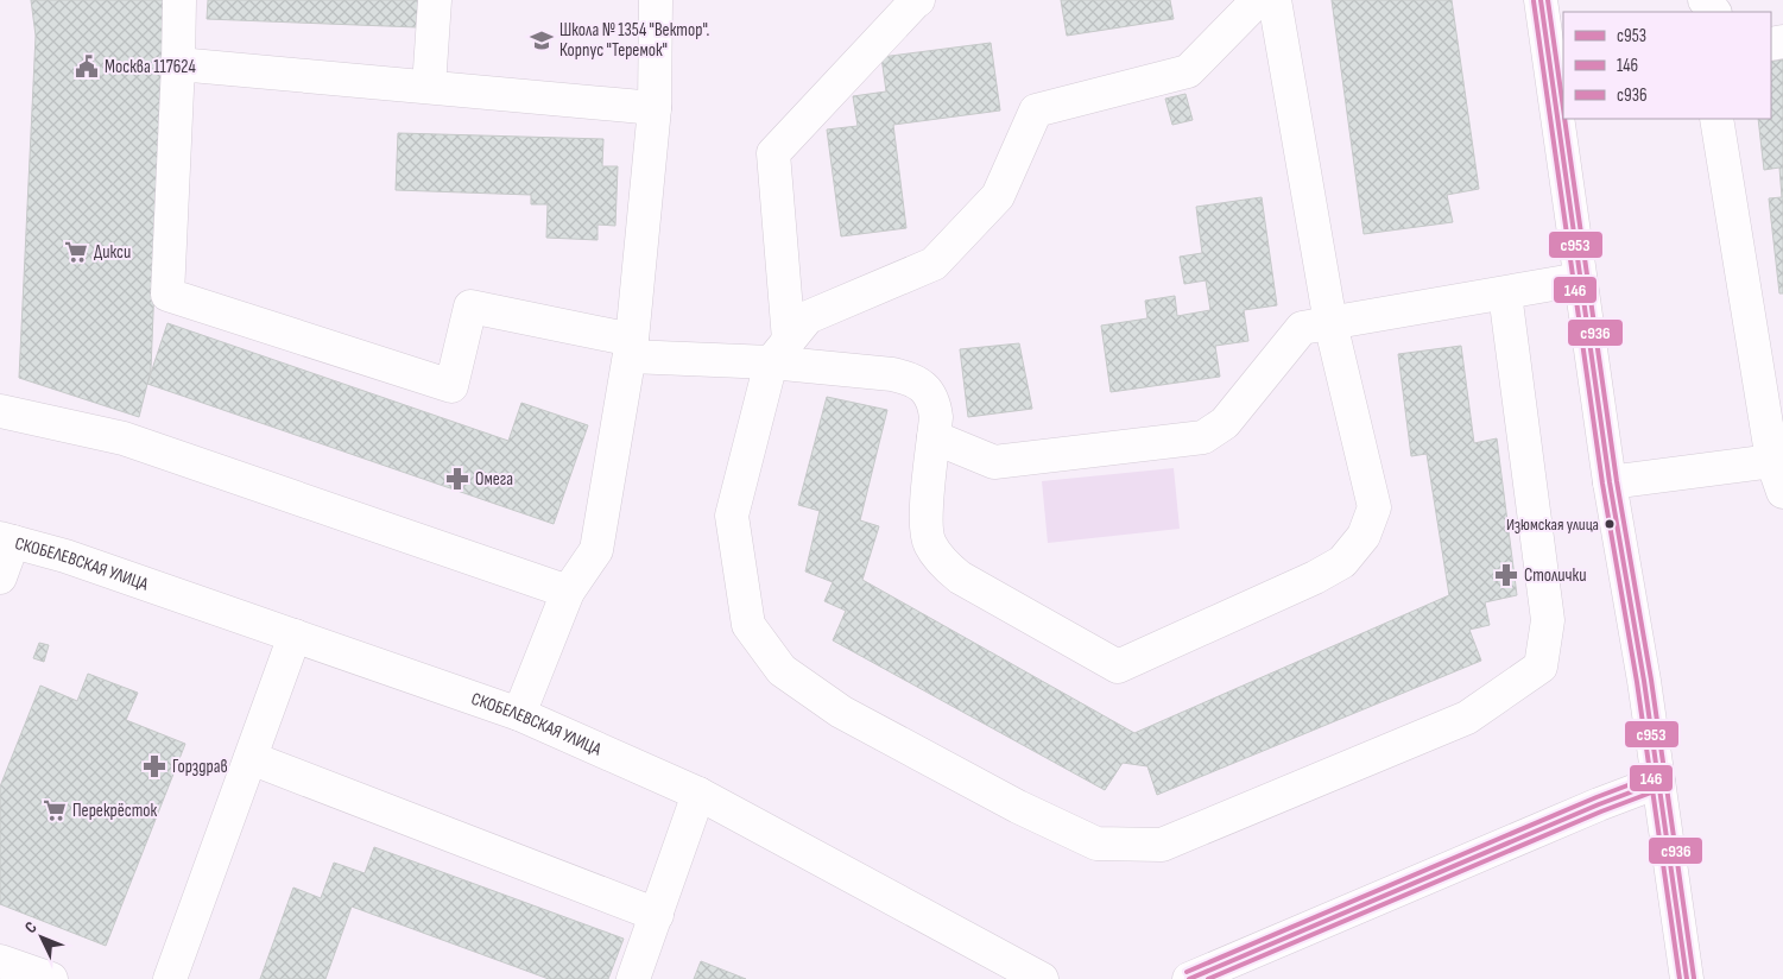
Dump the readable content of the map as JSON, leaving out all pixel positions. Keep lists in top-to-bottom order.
{
  "streets": {
    "street": ["СКОБЕЛЕВСКАЯ УЛИЦА"]
  },
  "places": {
    "school or university": ["Школа № 1354 \"Вектор\". Корпус \"Теремок\""],
    "public building": ["Москва 117624"],
    "supermarket": ["Дикси", "Перекрёсток"],
    "pharmacy": ["Омега", "Столички", "Горздрав"],
    "other": ["Изюмская улица"]
  },
  "lines": ["transit line с953", "transit line с936", "transit line 146"],
  "legend": ["с953", "146", "с936"],
  "north": "top left"
}
